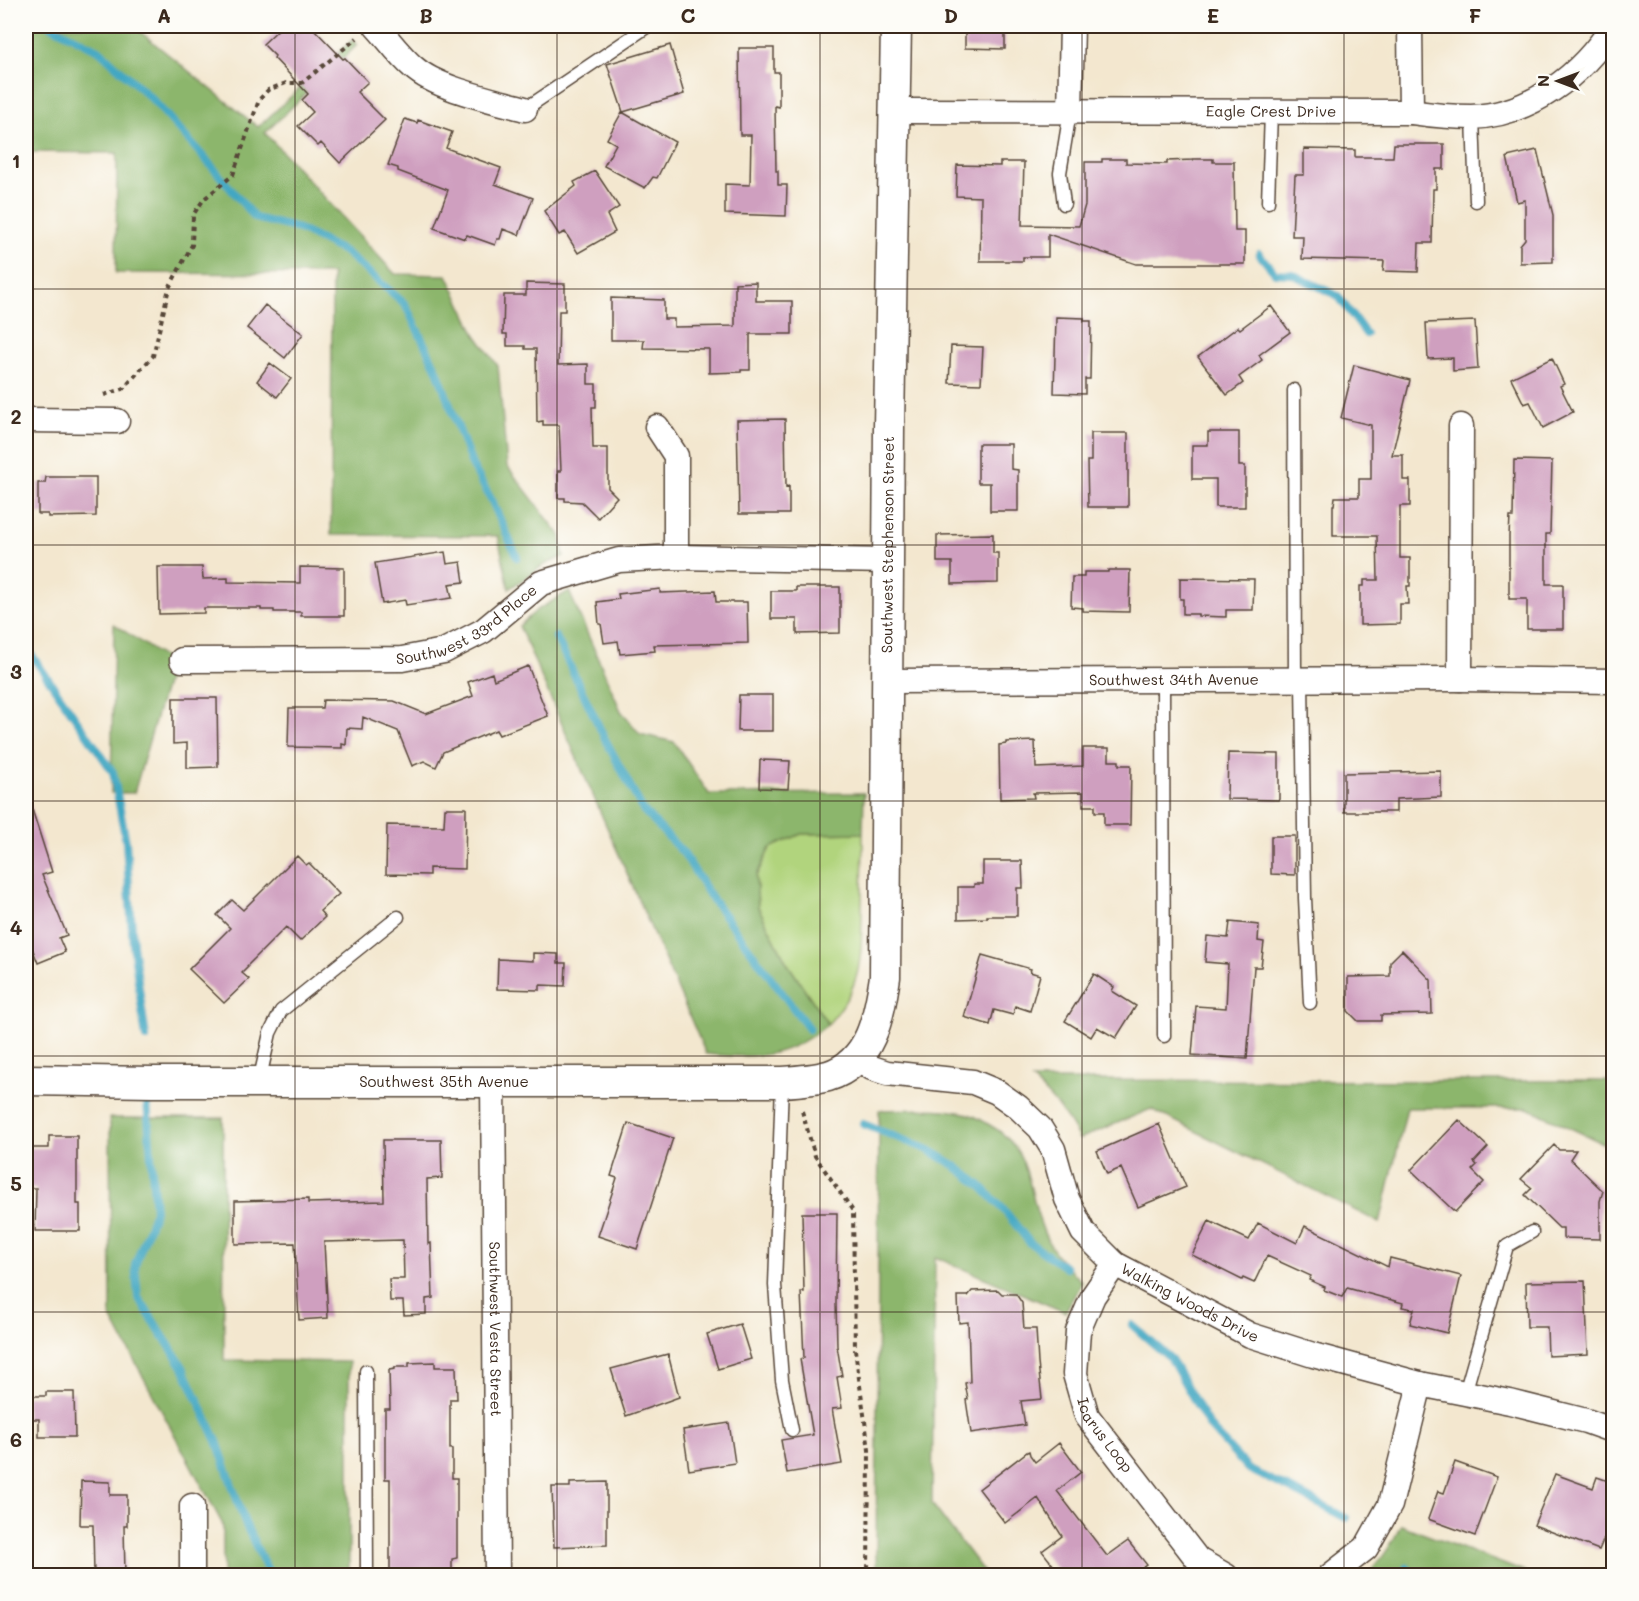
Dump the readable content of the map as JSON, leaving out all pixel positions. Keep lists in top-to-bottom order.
{
  "streets": {
    "street": [
      "Eagle Crest Drive",
      "Southwest Stephenson Street",
      "Southwest 33rd Place",
      "Southwest 34th Avenue",
      "Southwest 35th Avenue",
      "Walking Woods Drive",
      "Southwest Vesta Street",
      "Icarus Loop"
    ]
  },
  "crossings": [
    ["Eagle Crest Drive", "Southwest Stephenson Street"],
    ["Southwest Stephenson Street", "Southwest 33rd Place"],
    ["Southwest Stephenson Street", "Southwest 34th Avenue"],
    ["Southwest Stephenson Street", "Southwest 35th Avenue"],
    ["Southwest Stephenson Street", "Walking Woods Drive"],
    ["Southwest 35th Avenue", "Walking Woods Drive"],
    ["Southwest 35th Avenue", "Southwest Vesta Street"],
    ["Walking Woods Drive", "Icarus Loop"]
  ],
  "north": "left",
  "grid": {
    "columns": [
      "A",
      "B",
      "C",
      "D",
      "E",
      "F"
    ],
    "rows": [
      "1",
      "2",
      "3",
      "4",
      "5",
      "6"
    ]
  }
}
